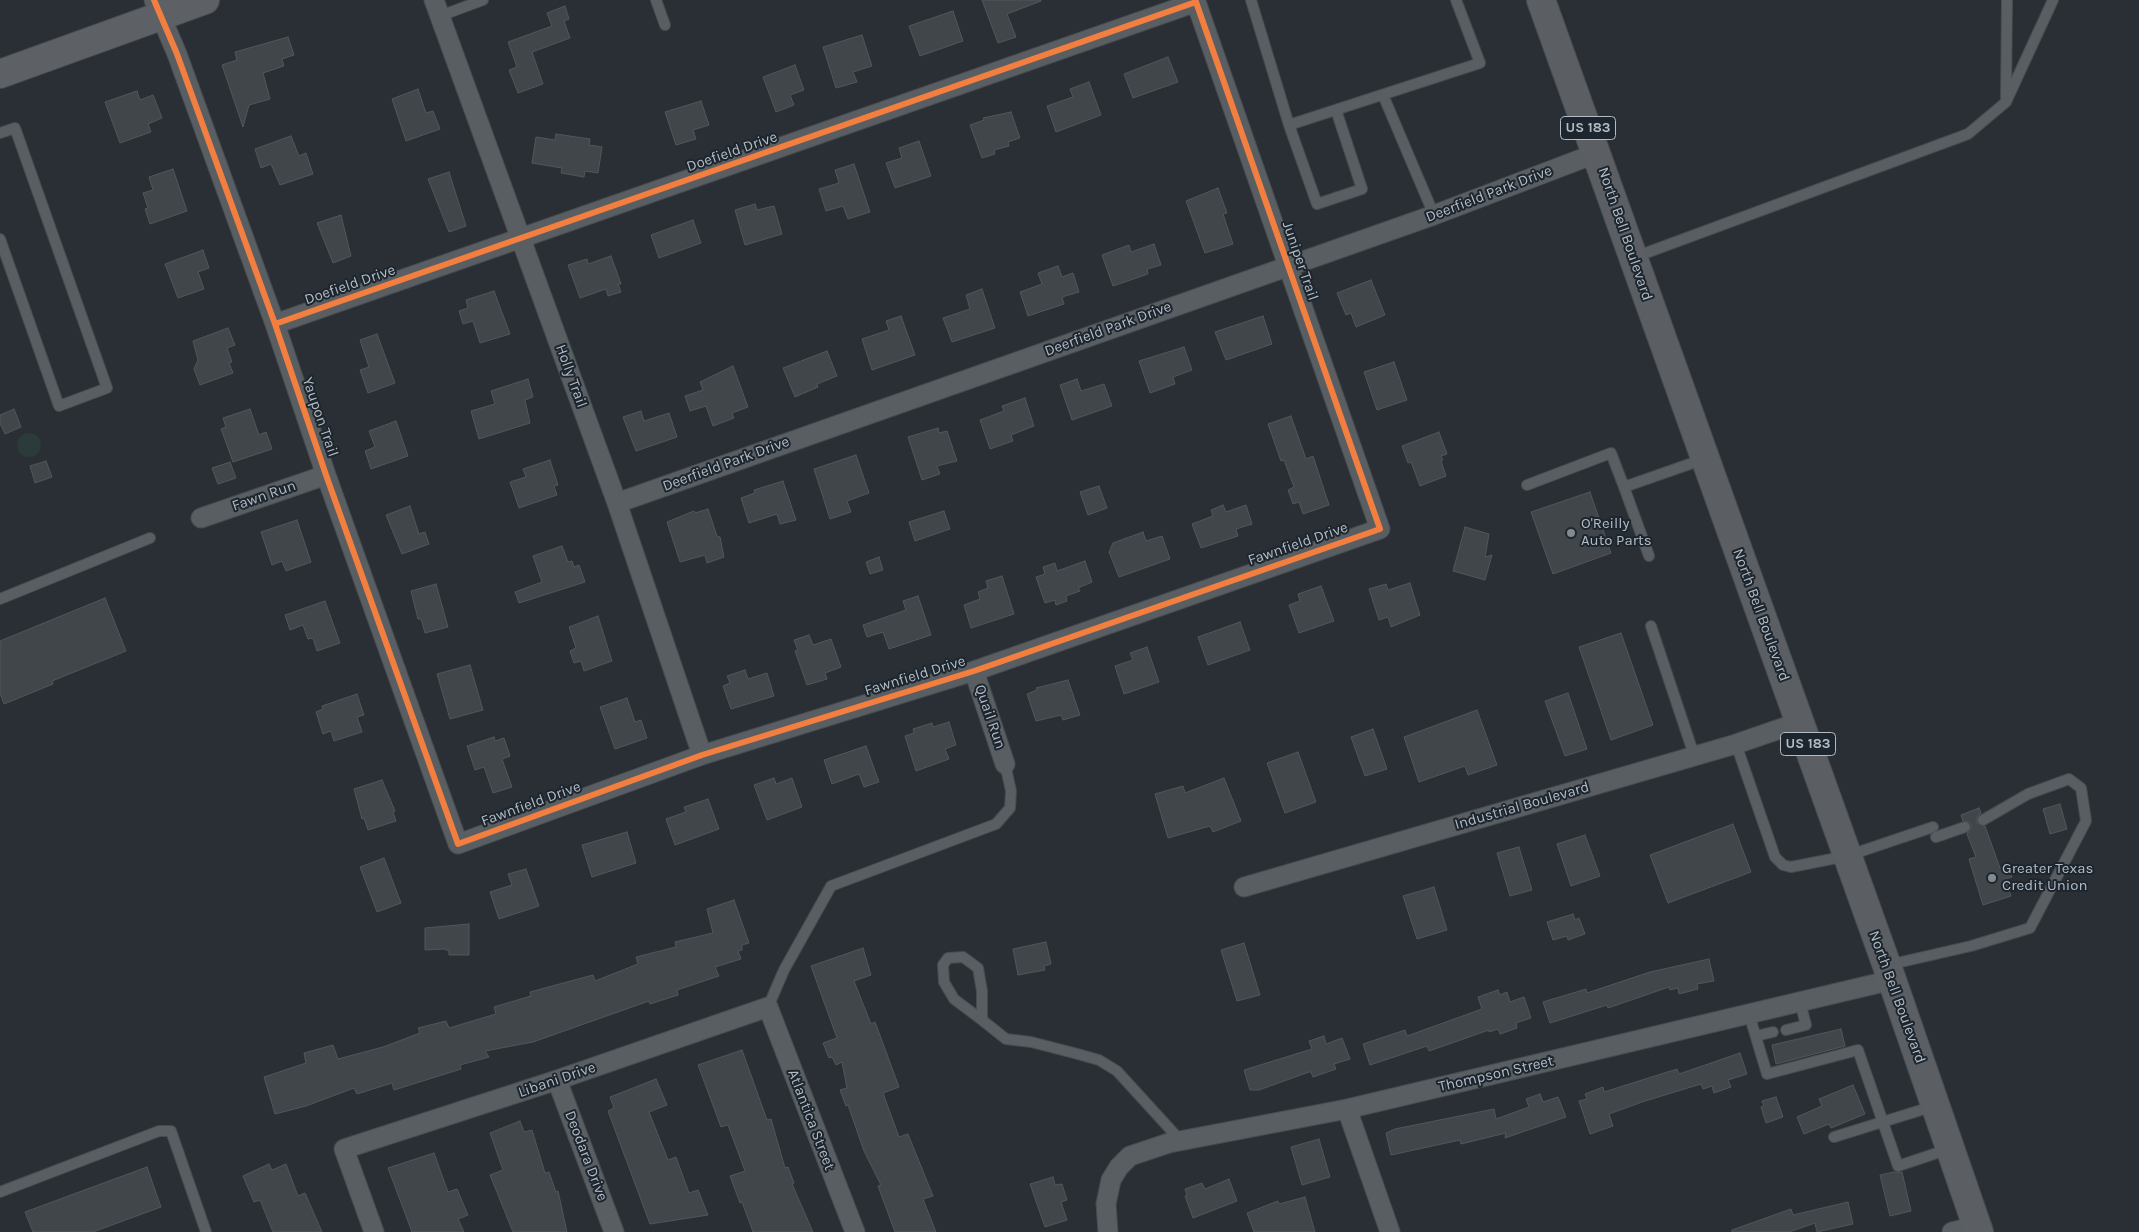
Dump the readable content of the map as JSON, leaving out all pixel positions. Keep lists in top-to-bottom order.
{
  "streets": {
    "main road": ["US 183", "North Bell Boulevard"],
    "street": [
      "Doefield Drive",
      "Deerfield Park Drive",
      "Juniper Trail",
      "Holly Trail",
      "Yaupon Trail",
      "Fawn Run",
      "Fawnfield Drive",
      "Quail Run",
      "Industrial Boulevard",
      "Thompson Street",
      "Libani Drive",
      "Atlantica Street",
      "Deodara Drive"
    ]
  },
  "crossings": [
    ["Doefield Drive", "Juniper Trail"],
    ["Doefield Drive", "Holly Trail"],
    ["Doefield Drive", "Yaupon Trail"],
    ["Deerfield Park Drive", "North Bell Boulevard"],
    ["Deerfield Park Drive", "Juniper Trail"],
    ["Deerfield Park Drive", "Holly Trail"],
    ["North Bell Boulevard", "Industrial Boulevard"],
    ["North Bell Boulevard", "Thompson Street"],
    ["Juniper Trail", "Fawnfield Drive"],
    ["Holly Trail", "Fawnfield Drive"],
    ["Yaupon Trail", "Fawn Run"],
    ["Yaupon Trail", "Fawnfield Drive"],
    ["Fawnfield Drive", "Quail Run"],
    ["Libani Drive", "Atlantica Street"],
    ["Libani Drive", "Deodara Drive"]
  ],
  "places": ["O'Reilly Auto Parts", "Greater Texas Credit Union"]
}
